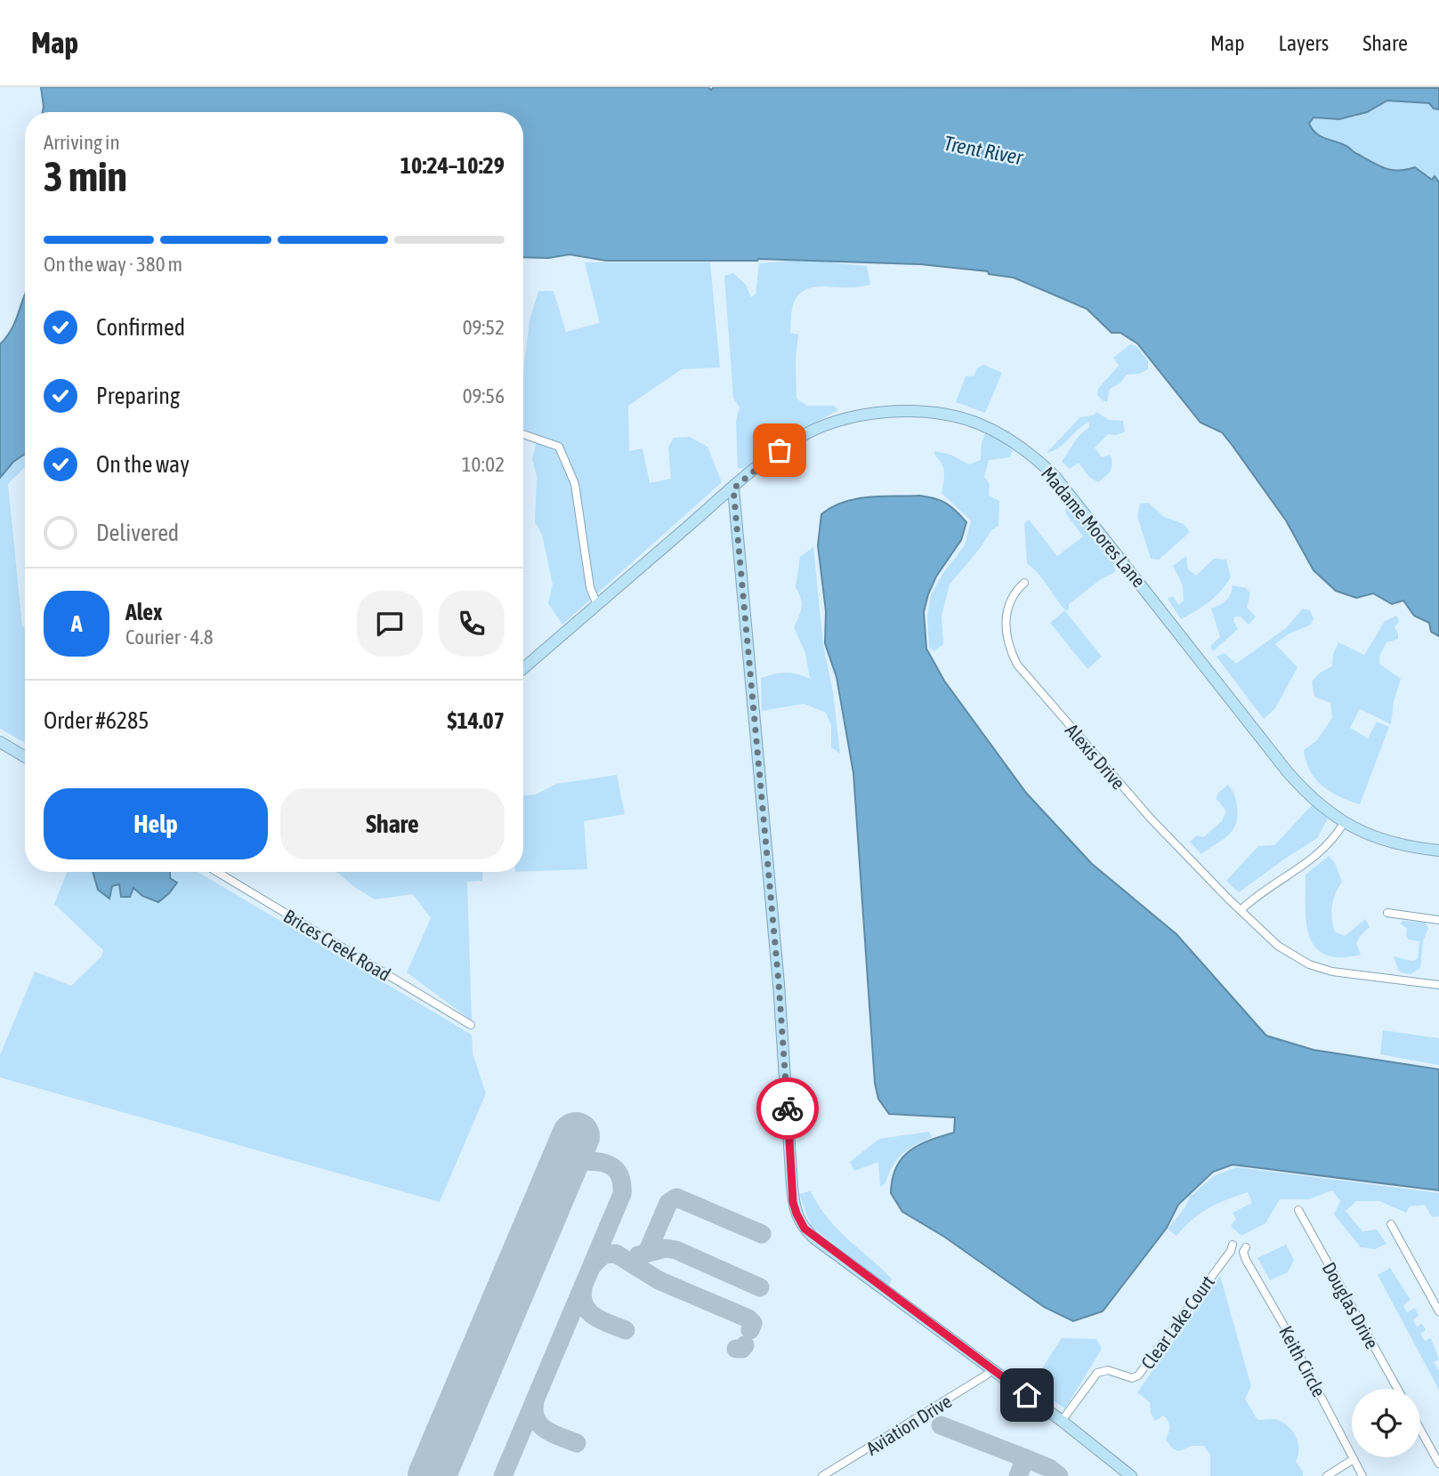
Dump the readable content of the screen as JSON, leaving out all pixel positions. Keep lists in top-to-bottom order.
{
  "streets": {
    "street": [
      "Madame Moores Lane",
      "Alexis Drive",
      "Brices Creek Road",
      "Douglas Drive",
      "Clear Lake Court",
      "Keith Circle",
      "Aviation Drive"
    ]
  },
  "water": ["Trent River"],
  "page": {
    "header": "Map",
    "nav": ["Map", "Layers", "Share"],
    "heading": ["3 min", "Arriving in", "10:24–10:29"],
    "panel": [
      "Alex",
      "Courier · 4.8",
      "Order #6285",
      "$14.07"
    ],
    "bar": "On the way · 380 m",
    "list": [
      ["Confirmed", "09:52"],
      ["Preparing", "09:56"],
      ["On the way", "10:02"],
      "Delivered"
    ],
    "round": "A",
    "buttons": ["Help", "Share"]
  }
}
